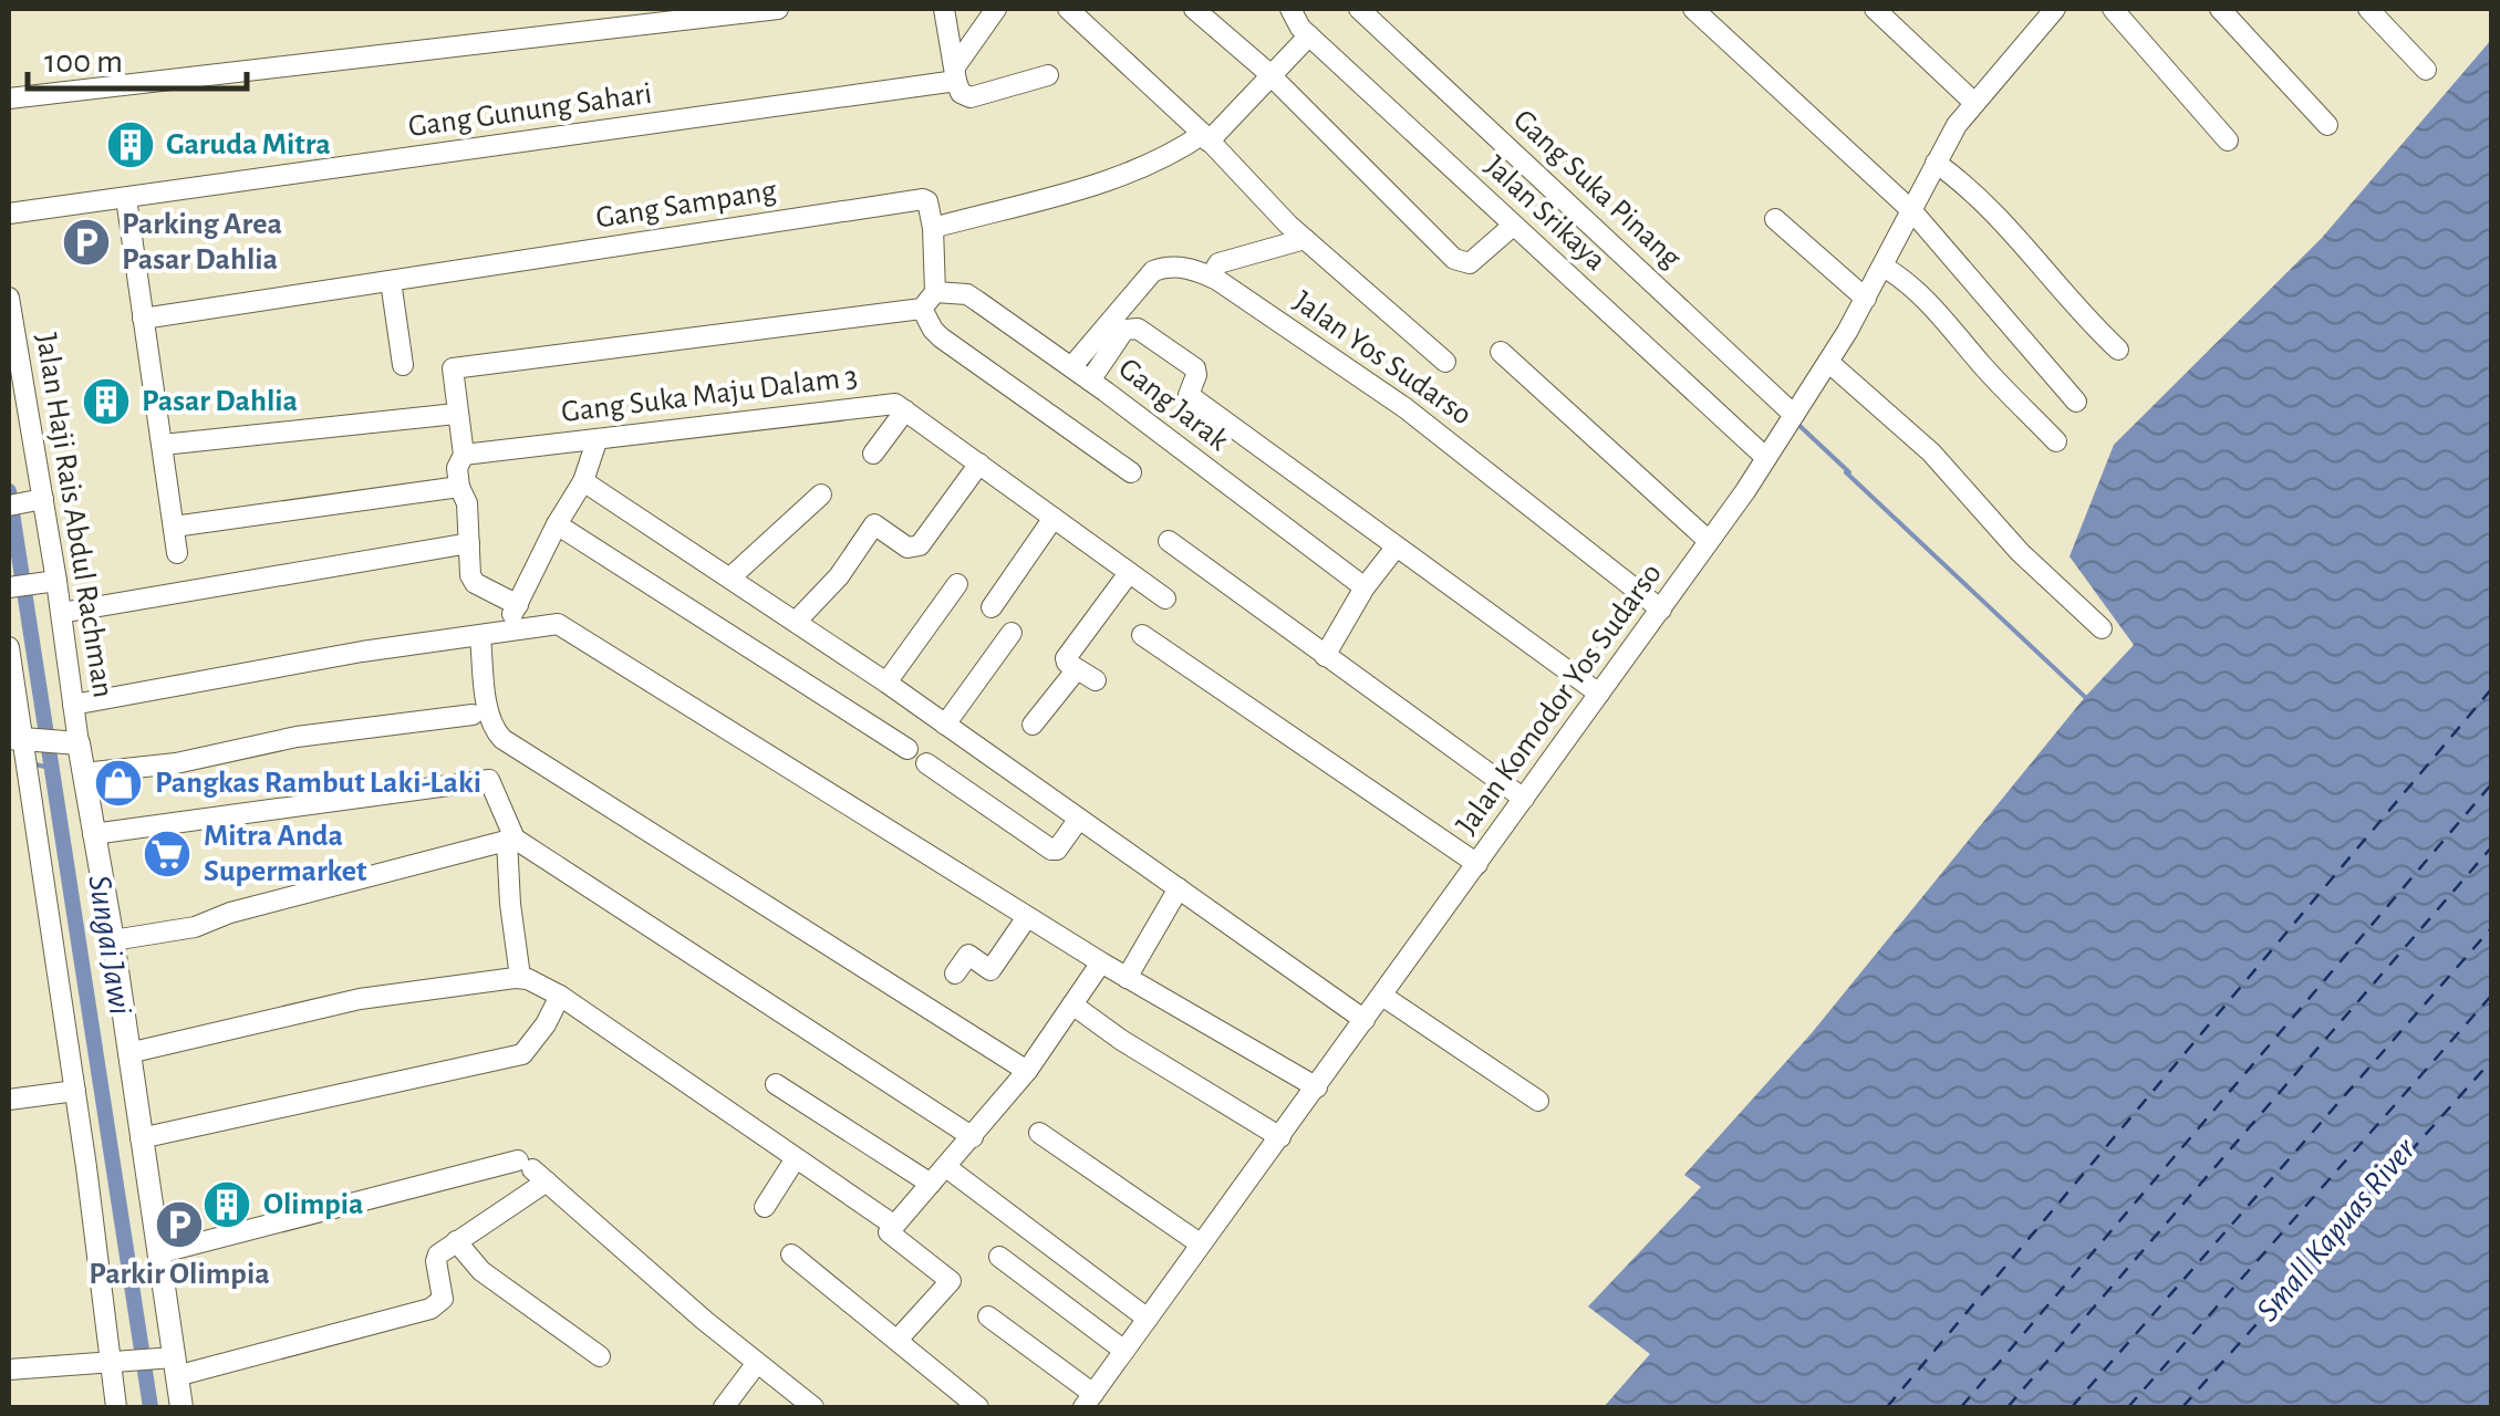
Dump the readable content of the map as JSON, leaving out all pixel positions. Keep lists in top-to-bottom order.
{
  "streets": {
    "street": [
      "Gang Gunung Sahari",
      "Gang Suka Pinang",
      "Gang Sampang",
      "Jalan Srikaya",
      "Jalan Yos Sudarso",
      "Gang Suka Maju Dalam 3",
      "Gang Jarak",
      "Jalan Haji Rais Abdul Rachman",
      "Jalan Komodor Yos Sudarso"
    ]
  },
  "crossings": [
    ["Gang Suka Pinang", "Jalan Komodor Yos Sudarso"],
    ["Jalan Srikaya", "Jalan Komodor Yos Sudarso"],
    ["Jalan Yos Sudarso", "Gang Jarak"],
    ["Jalan Yos Sudarso", "Jalan Komodor Yos Sudarso"]
  ],
  "water": ["Sungai Jawi", "Small Kapuas River"],
  "places": {
    "building": ["Garuda Mitra", "Pasar Dahlia", "Olimpia"],
    "parking": ["Parking Area Pasar Dahlia", "Parkir Olimpia"],
    "shop": ["Pangkas Rambut Laki-Laki"],
    "supermarket": ["Mitra Anda Supermarket"]
  },
  "scale_bar": "100 m"
}
